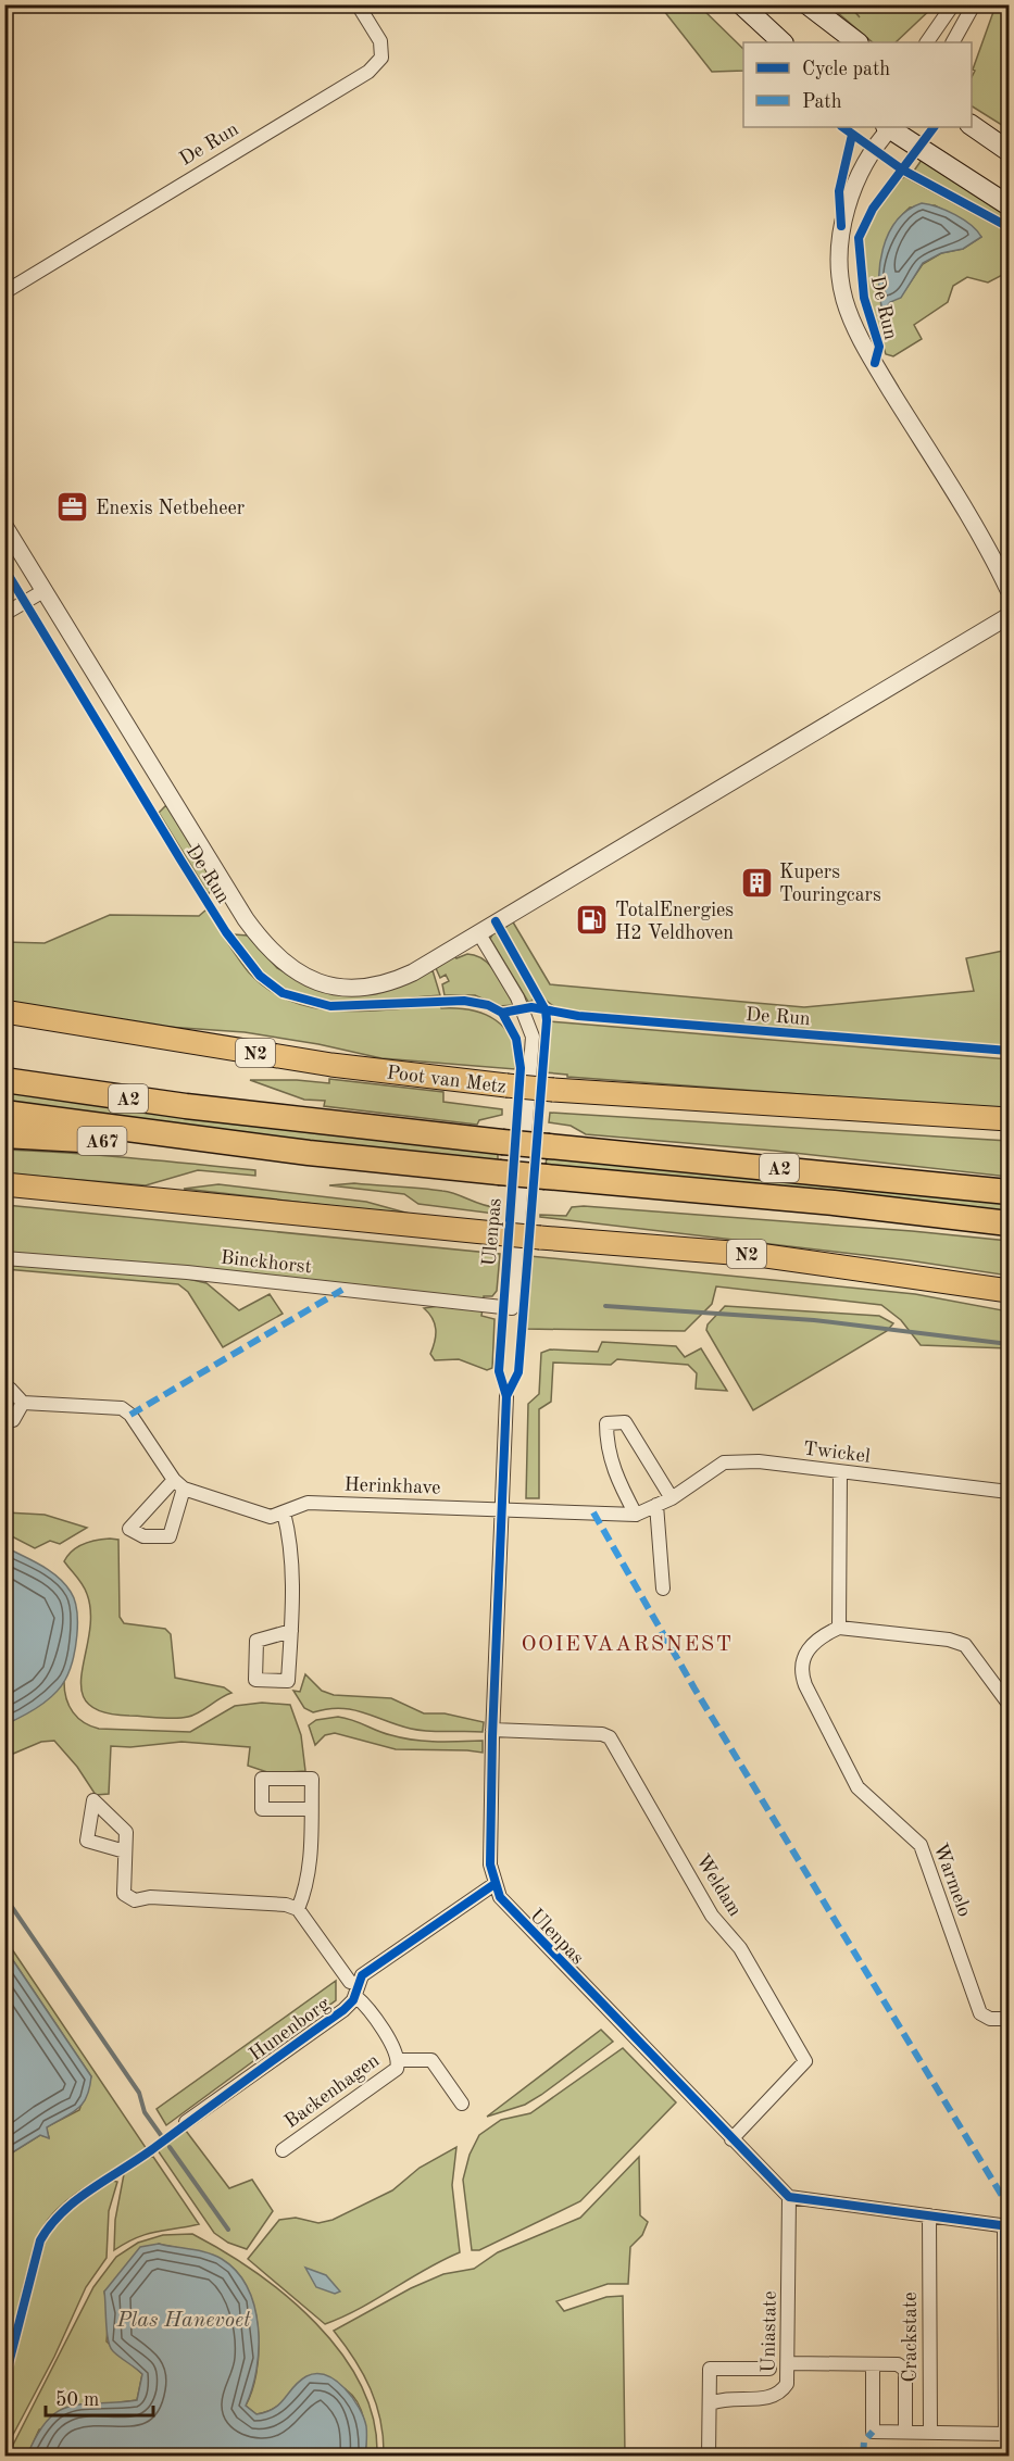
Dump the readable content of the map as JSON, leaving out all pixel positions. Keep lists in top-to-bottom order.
{
  "streets": {
    "highway": [
      "N2",
      "Poot van Metz",
      "A2",
      "A67"
    ],
    "street": [
      "De Run",
      "Ulenpas",
      "Binckhorst",
      "Twickel",
      "Herinkhave",
      "Warmelo",
      "Weldam",
      "Hunenborg",
      "Backenhagen",
      "Uniastate",
      "Crackstate"
    ]
  },
  "crossings": [
    ["De Run", "Ulenpas"],
    ["A2", "A67"],
    ["Ulenpas", "Binckhorst"],
    ["Ulenpas", "Twickel"],
    ["Ulenpas", "Herinkhave"],
    ["Ulenpas", "Weldam"],
    ["Ulenpas", "Hunenborg"],
    ["Ulenpas", "Uniastate"],
    ["Twickel", "Herinkhave"],
    ["Hunenborg", "Backenhagen"],
    ["Uniastate", "Crackstate"]
  ],
  "districts": ["OOIEVAARSNEST"],
  "water": ["Plas Hanevoet"],
  "places": {
    "office": ["Enexis Netbeheer"],
    "building": ["Kupers Touringcars"],
    "fuel station": ["TotalEnergies H2 Veldhoven"]
  },
  "legend": ["Cycle path", "Path"],
  "scale_bar": "50 m"
}
